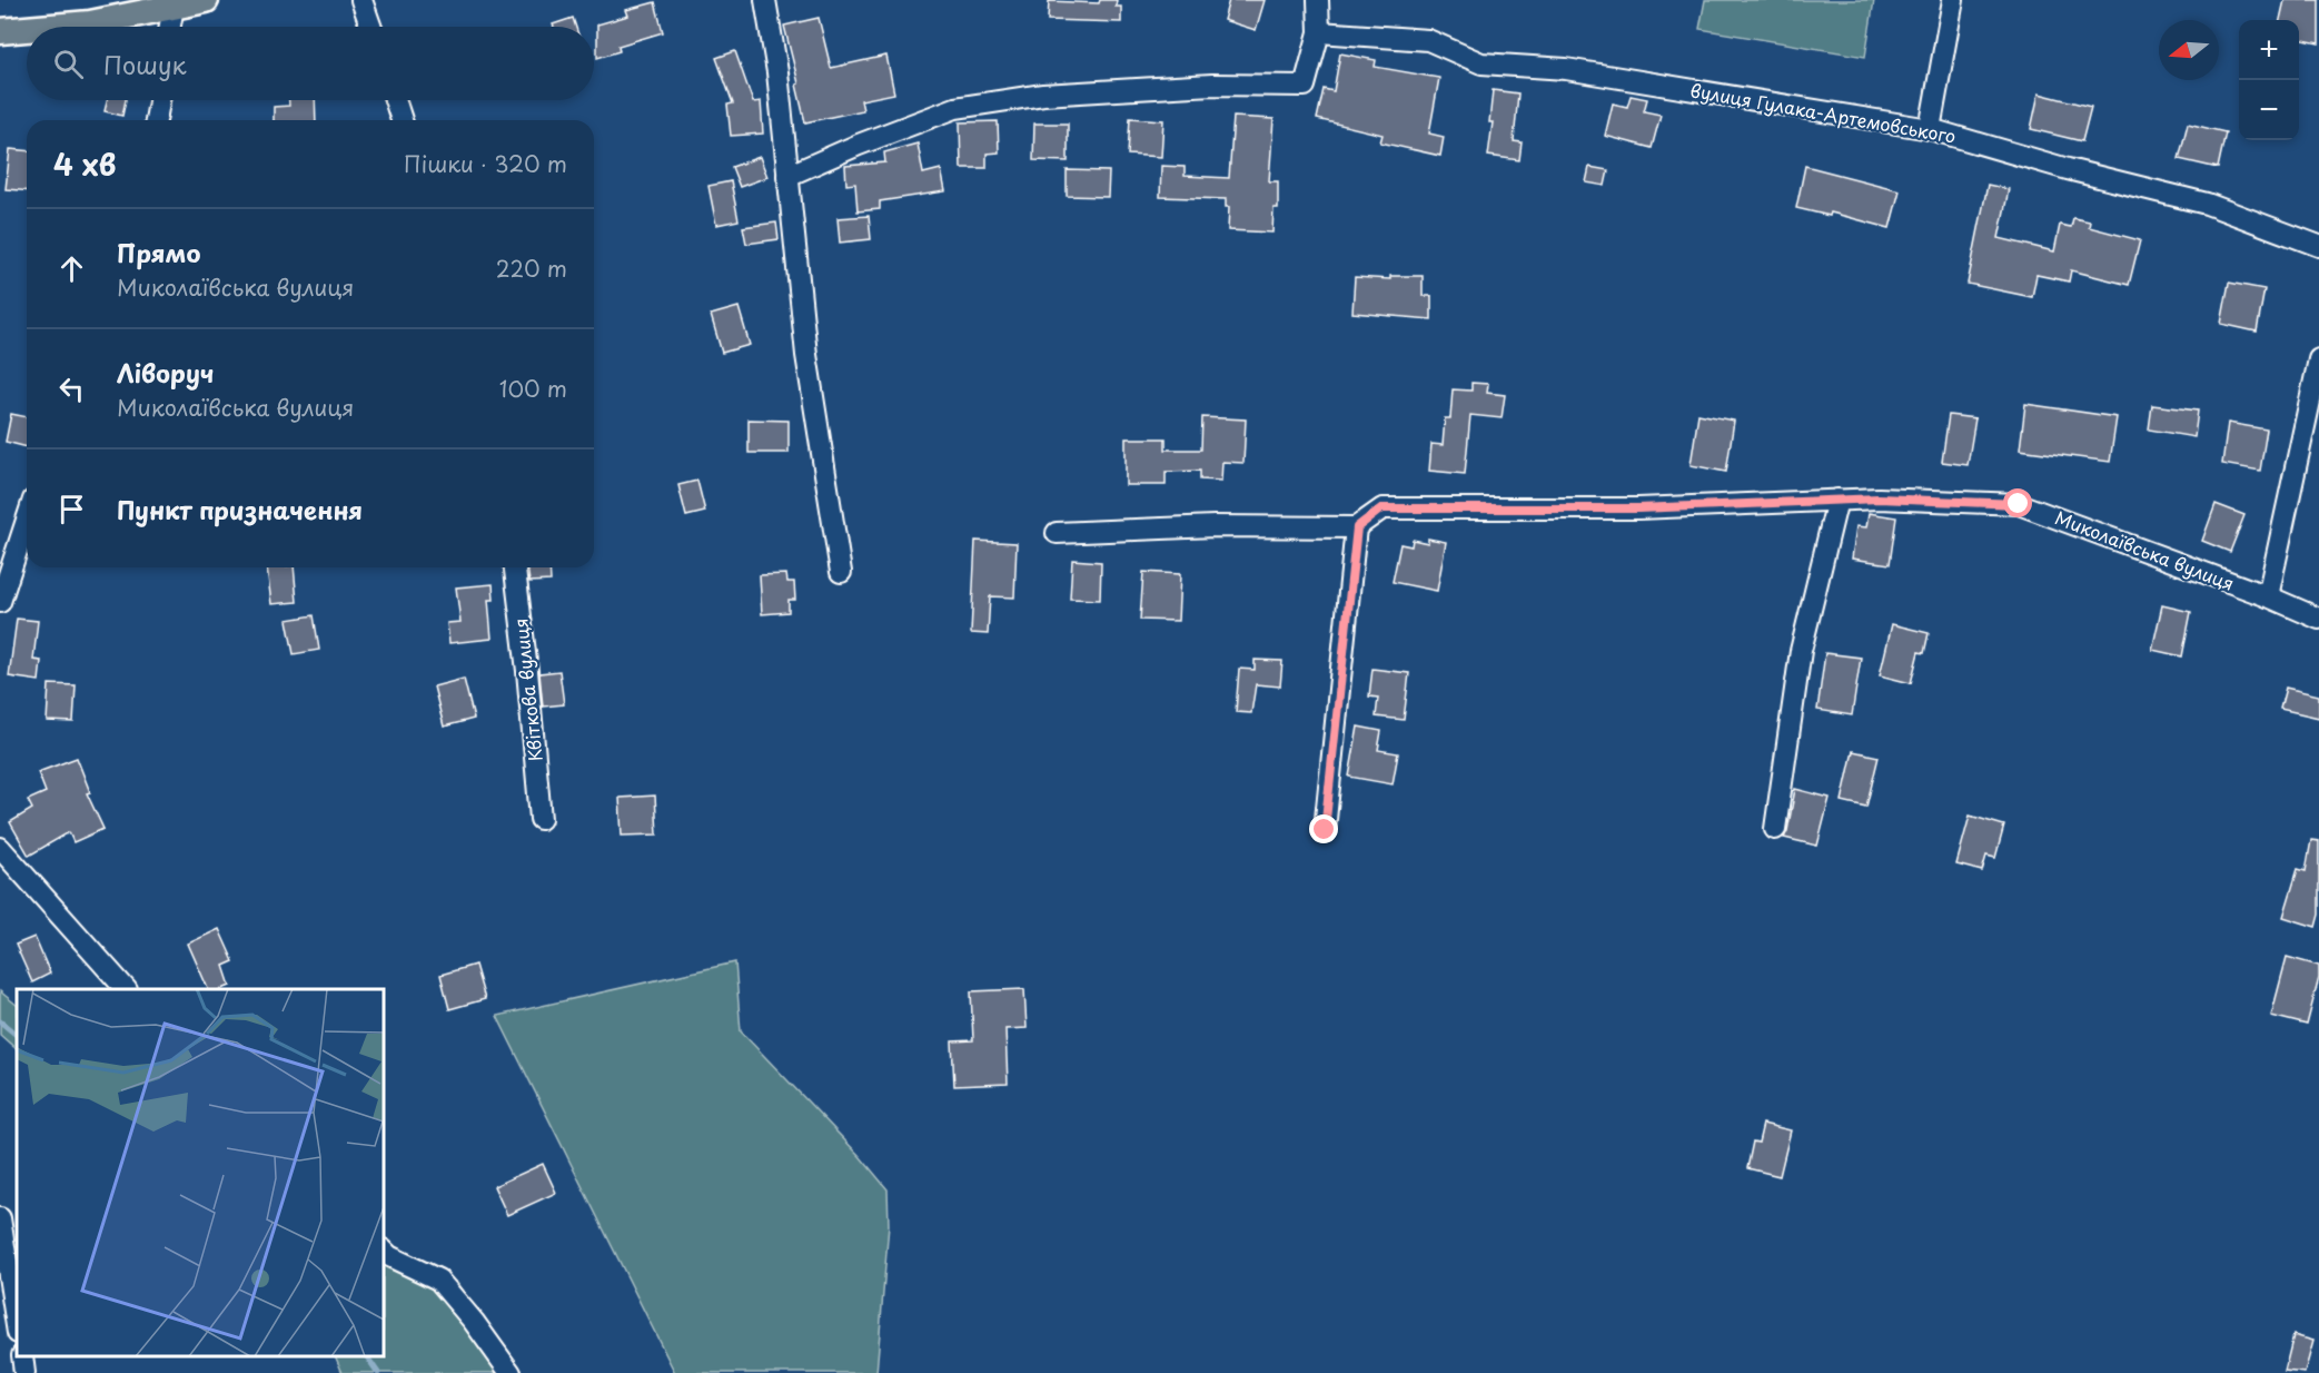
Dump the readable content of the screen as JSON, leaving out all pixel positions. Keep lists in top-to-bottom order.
{
  "streets": {
    "street": ["вулиця Гулака-Артемовського", "Миколаївська вулиця", "Квіткова вулиця"]
  },
  "north": "left",
  "page": {
    "map_buttons": ["+", "−"],
    "search": "Пошук",
    "heading": ["4 хв", "Пішки · 320 m"],
    "list": [
      ["Прямо", "Миколаївська вулиця", "220 m"],
      ["Ліворуч", "Миколаївська вулиця", "100 m"],
      "Пункт призначення"
    ]
  }
}
